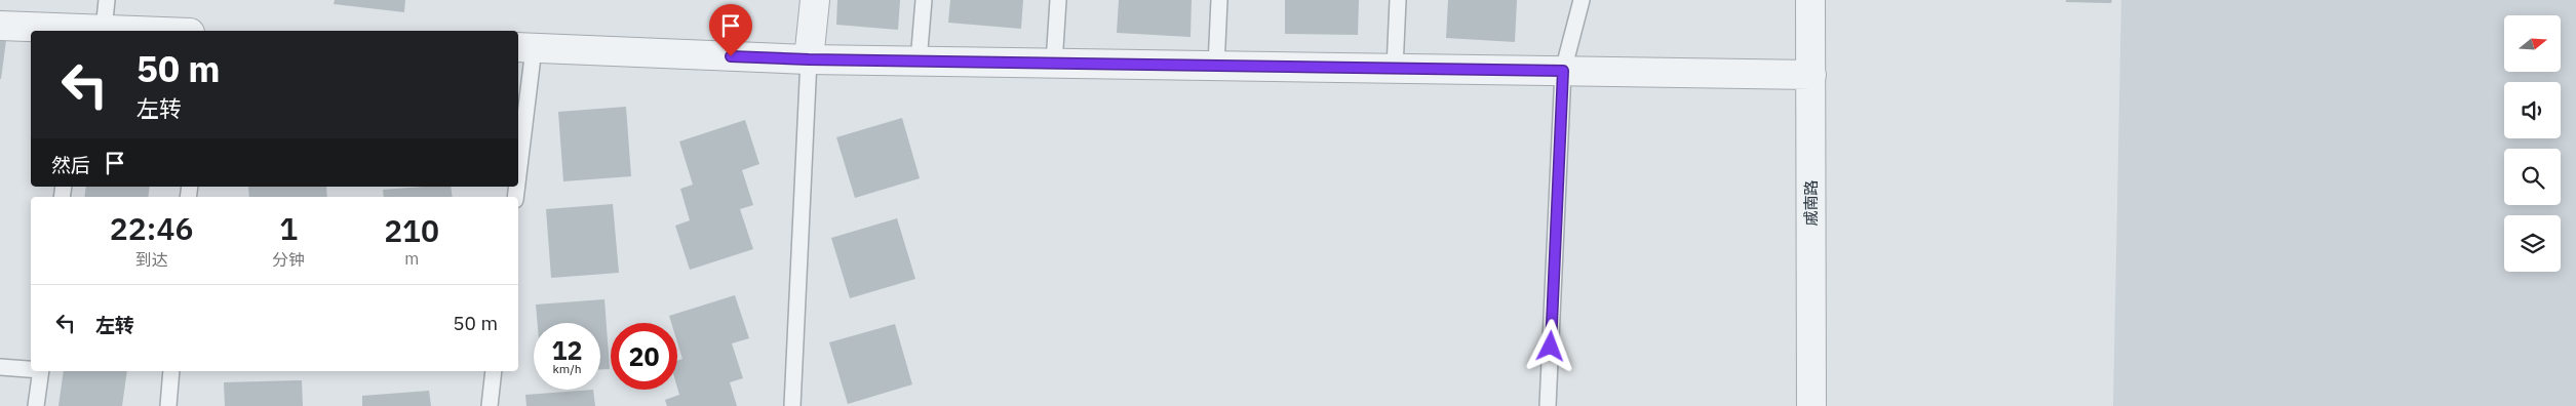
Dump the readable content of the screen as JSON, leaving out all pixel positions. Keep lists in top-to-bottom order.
{
  "streets": {
    "street": ["戚南路"]
  },
  "north": "right",
  "page": {
    "turn": ["50 m", "左转"],
    "then": "然后",
    "eta": [
      "22:46",
      "到达",
      "1",
      "分钟",
      "210",
      "m"
    ],
    "list": [
      {
        "name": "左转",
        "value": "50 m"
      }
    ],
    "speed": "12 km/h",
    "limit": "20"
  }
}
